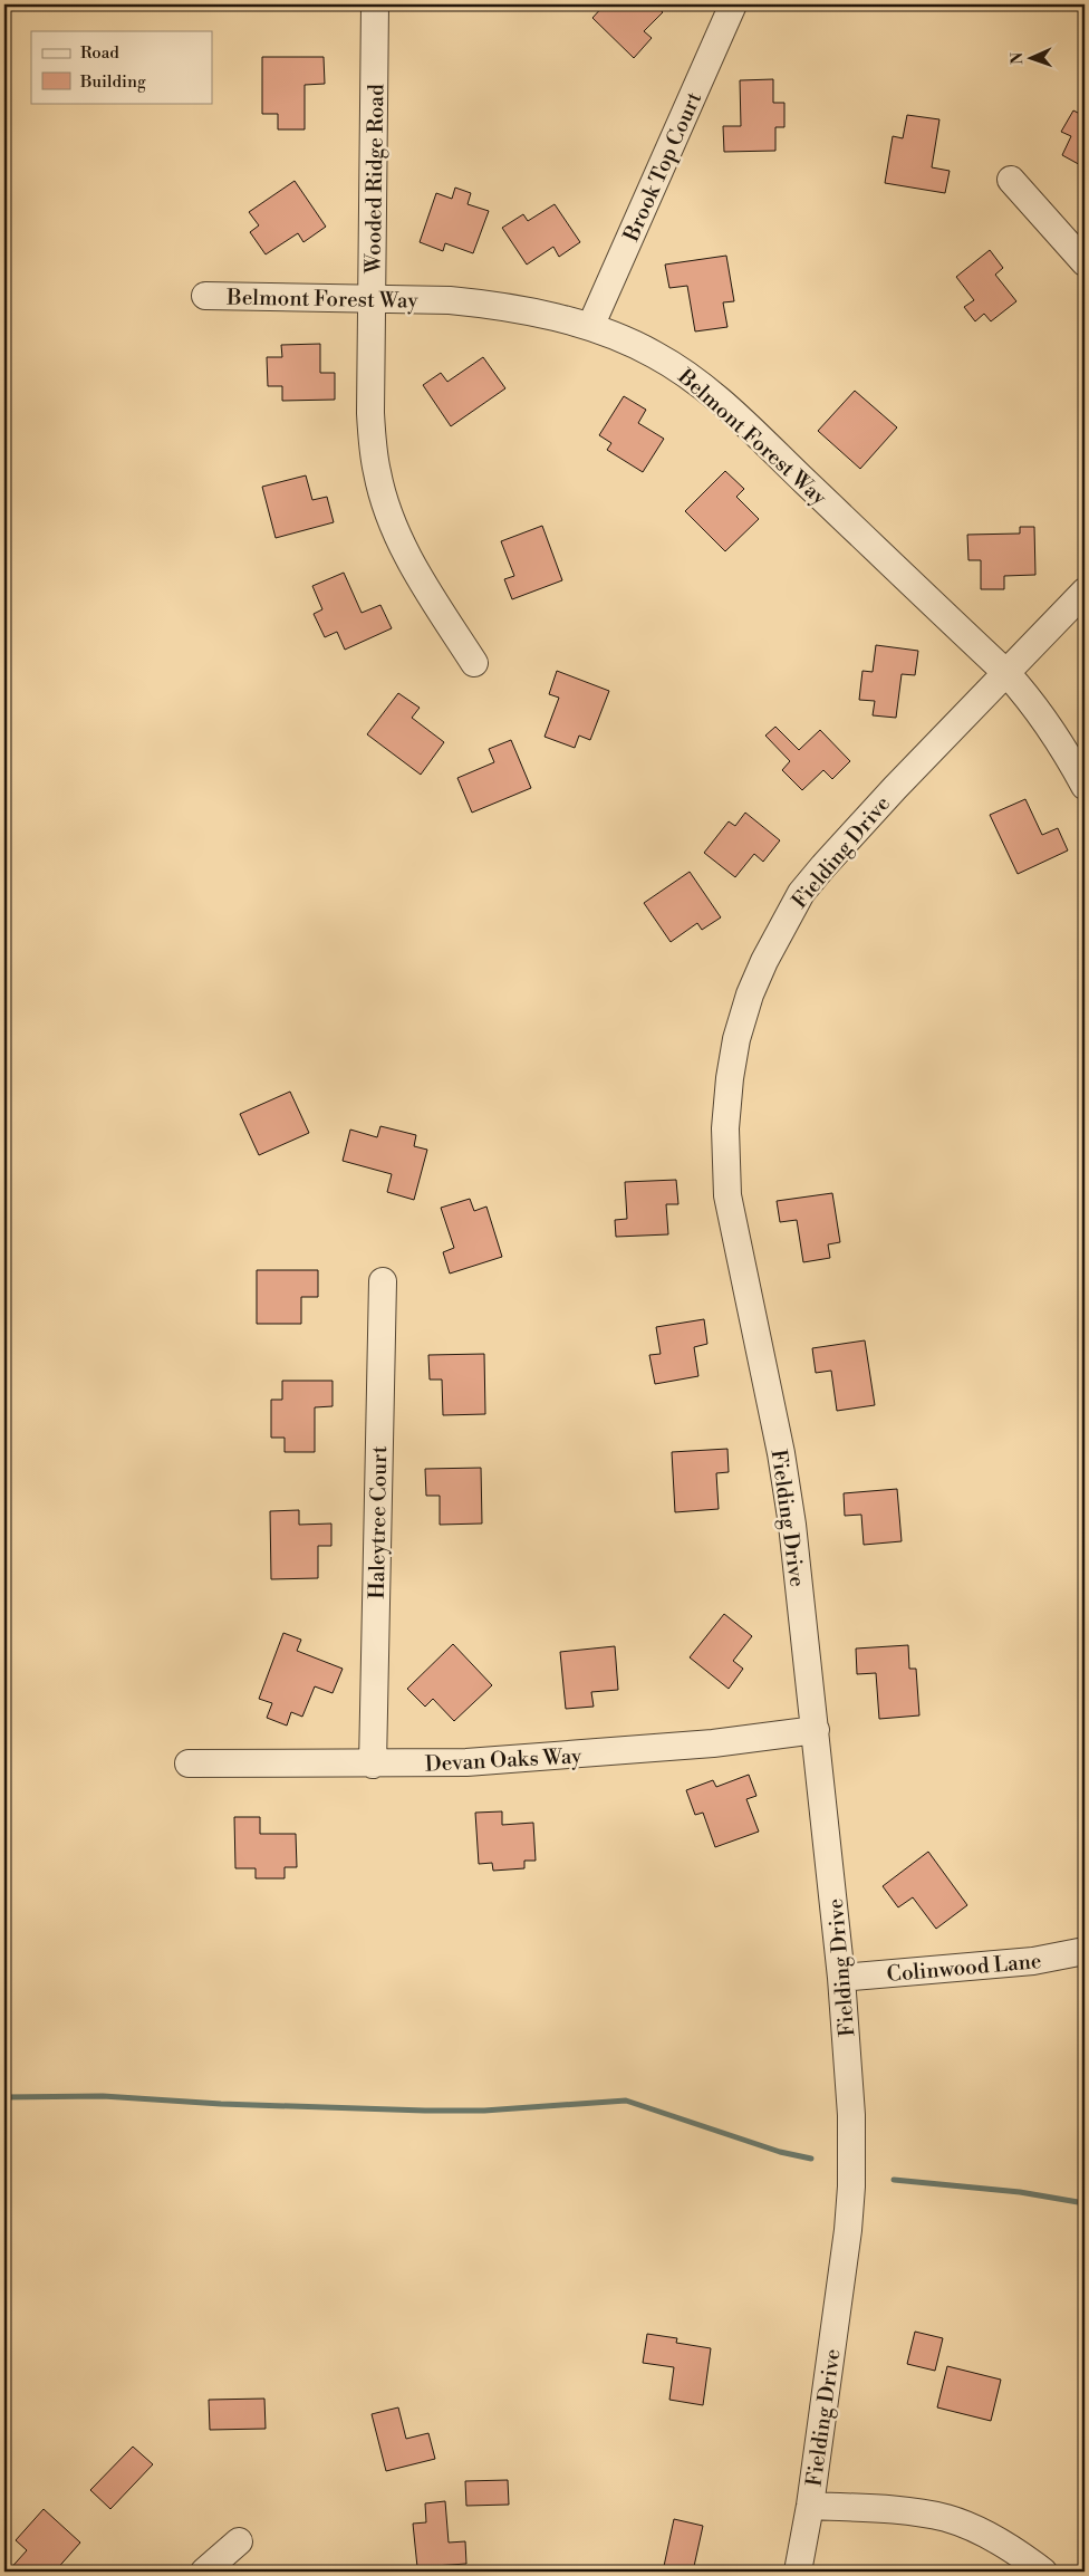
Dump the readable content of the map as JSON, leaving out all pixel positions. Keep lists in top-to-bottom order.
{
  "streets": {
    "street": [
      "Brook Top Court",
      "Wooded Ridge Road",
      "Belmont Forest Way",
      "Fielding Drive",
      "Haleytree Court",
      "Devan Oaks Way",
      "Colinwood Lane"
    ]
  },
  "crossings": [
    ["Brook Top Court", "Belmont Forest Way"],
    ["Wooded Ridge Road", "Belmont Forest Way"],
    ["Belmont Forest Way", "Fielding Drive"],
    ["Fielding Drive", "Devan Oaks Way"],
    ["Fielding Drive", "Colinwood Lane"],
    ["Haleytree Court", "Devan Oaks Way"]
  ],
  "legend": ["Road", "Building"],
  "north": "left"
}
